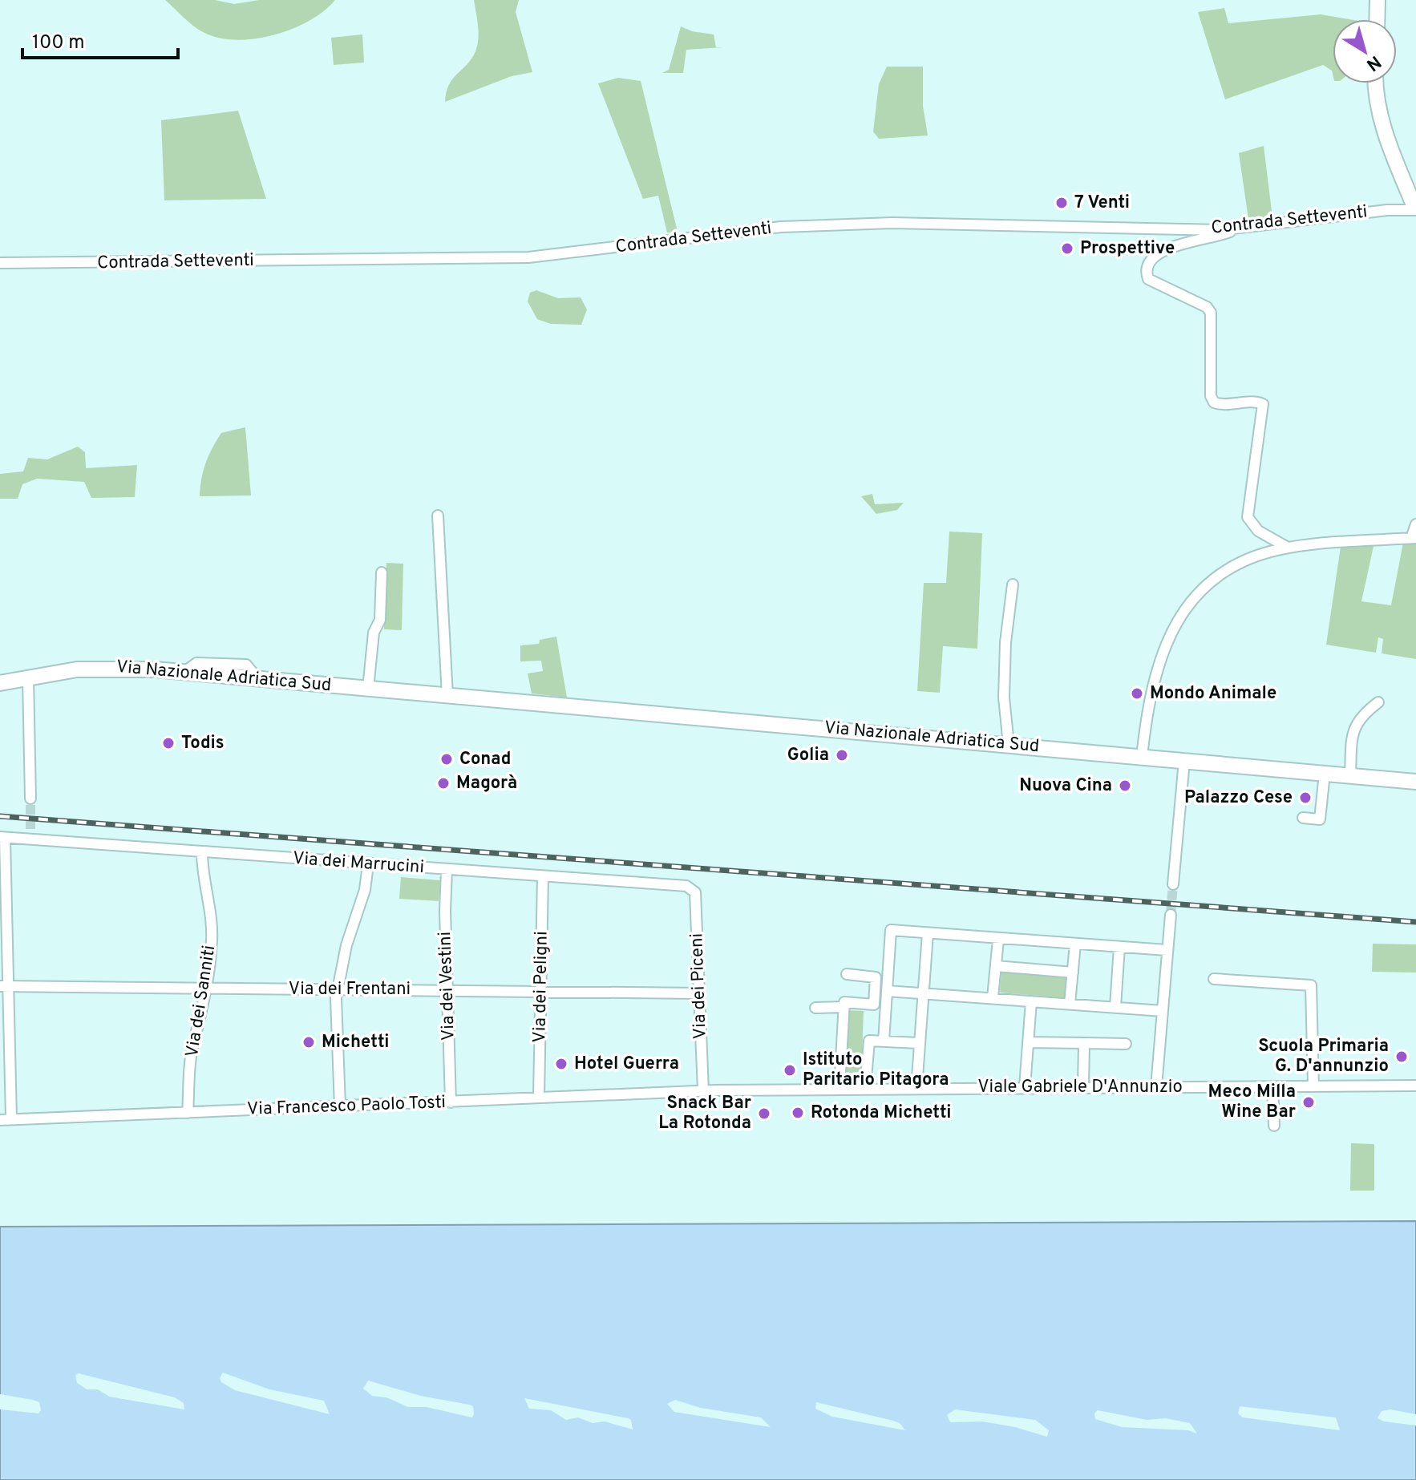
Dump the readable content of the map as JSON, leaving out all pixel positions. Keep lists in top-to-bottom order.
{
  "streets": {
    "main road": ["Via Nazionale Adriatica Sud"],
    "street": [
      "Contrada Setteventi",
      "Via dei Marrucini",
      "Via dei Vestini",
      "Via dei Piceni",
      "Via dei Peligni",
      "Via dei Frentani",
      "Via dei Sanniti",
      "Viale Gabriele D'Annunzio",
      "Via Francesco Paolo Tosti"
    ]
  },
  "crossings": [
    ["Via dei Marrucini", "Via dei Vestini"],
    ["Via dei Marrucini", "Via dei Piceni"],
    ["Via dei Marrucini", "Via dei Peligni"],
    ["Via dei Marrucini", "Via dei Sanniti"],
    ["Via dei Vestini", "Via dei Frentani"],
    ["Via dei Vestini", "Via Francesco Paolo Tosti"],
    ["Via dei Piceni", "Via dei Frentani"],
    ["Via dei Piceni", "Viale Gabriele D'Annunzio"],
    ["Via dei Piceni", "Via Francesco Paolo Tosti"],
    ["Via dei Peligni", "Via dei Frentani"],
    ["Via dei Peligni", "Via Francesco Paolo Tosti"],
    ["Via dei Frentani", "Via dei Sanniti"],
    ["Via dei Sanniti", "Via Francesco Paolo Tosti"],
    ["Viale Gabriele D'Annunzio", "Via Francesco Paolo Tosti"]
  ],
  "places": [
    "7 Venti",
    "Prospettive",
    "Mondo Animale",
    "Todis",
    "Golia",
    "Conad",
    "Magorà",
    "Nuova Cina",
    "Palazzo Cese",
    "Michetti",
    "Scuola Primaria G. D'annunzio",
    "Hotel Guerra",
    "Istituto Paritario Pitagora",
    "Meco Milla Wine Bar",
    "Rotonda Michetti",
    "Snack Bar La Rotonda"
  ],
  "scale_bar": "100 m",
  "north": "bottom right"
}
